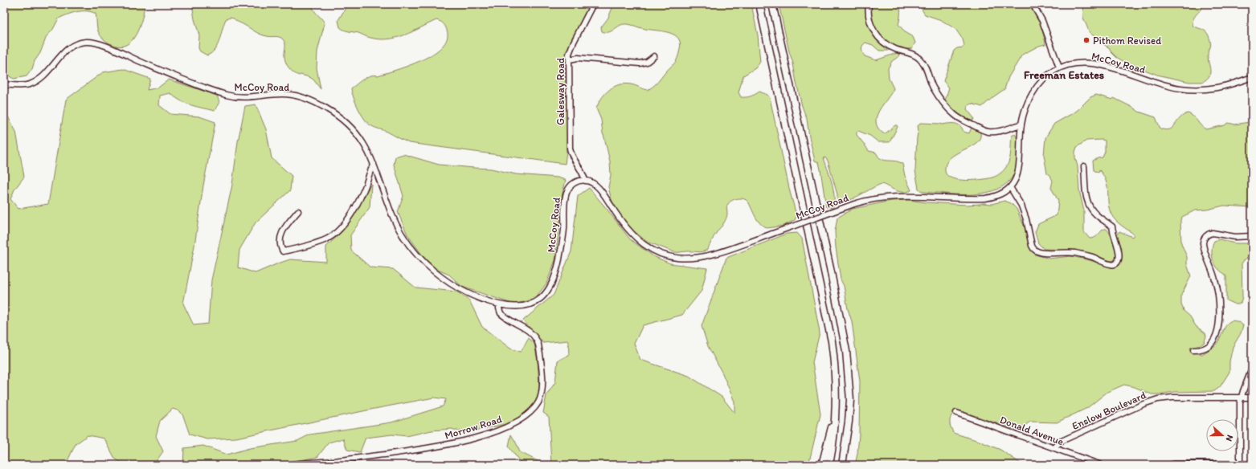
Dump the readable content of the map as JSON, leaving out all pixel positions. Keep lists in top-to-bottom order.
{
  "streets": {
    "street": [
      "McCoy Road",
      "Galesway Road",
      "Enslow Boulevard",
      "Morrow Road",
      "Donald Avenue"
    ]
  },
  "crossings": [
    ["McCoy Road", "Galesway Road"],
    ["McCoy Road", "Morrow Road"],
    ["Enslow Boulevard", "Donald Avenue"]
  ],
  "districts": ["Freeman Estates"],
  "places": ["Pithom Revised"],
  "north": "right"
}
